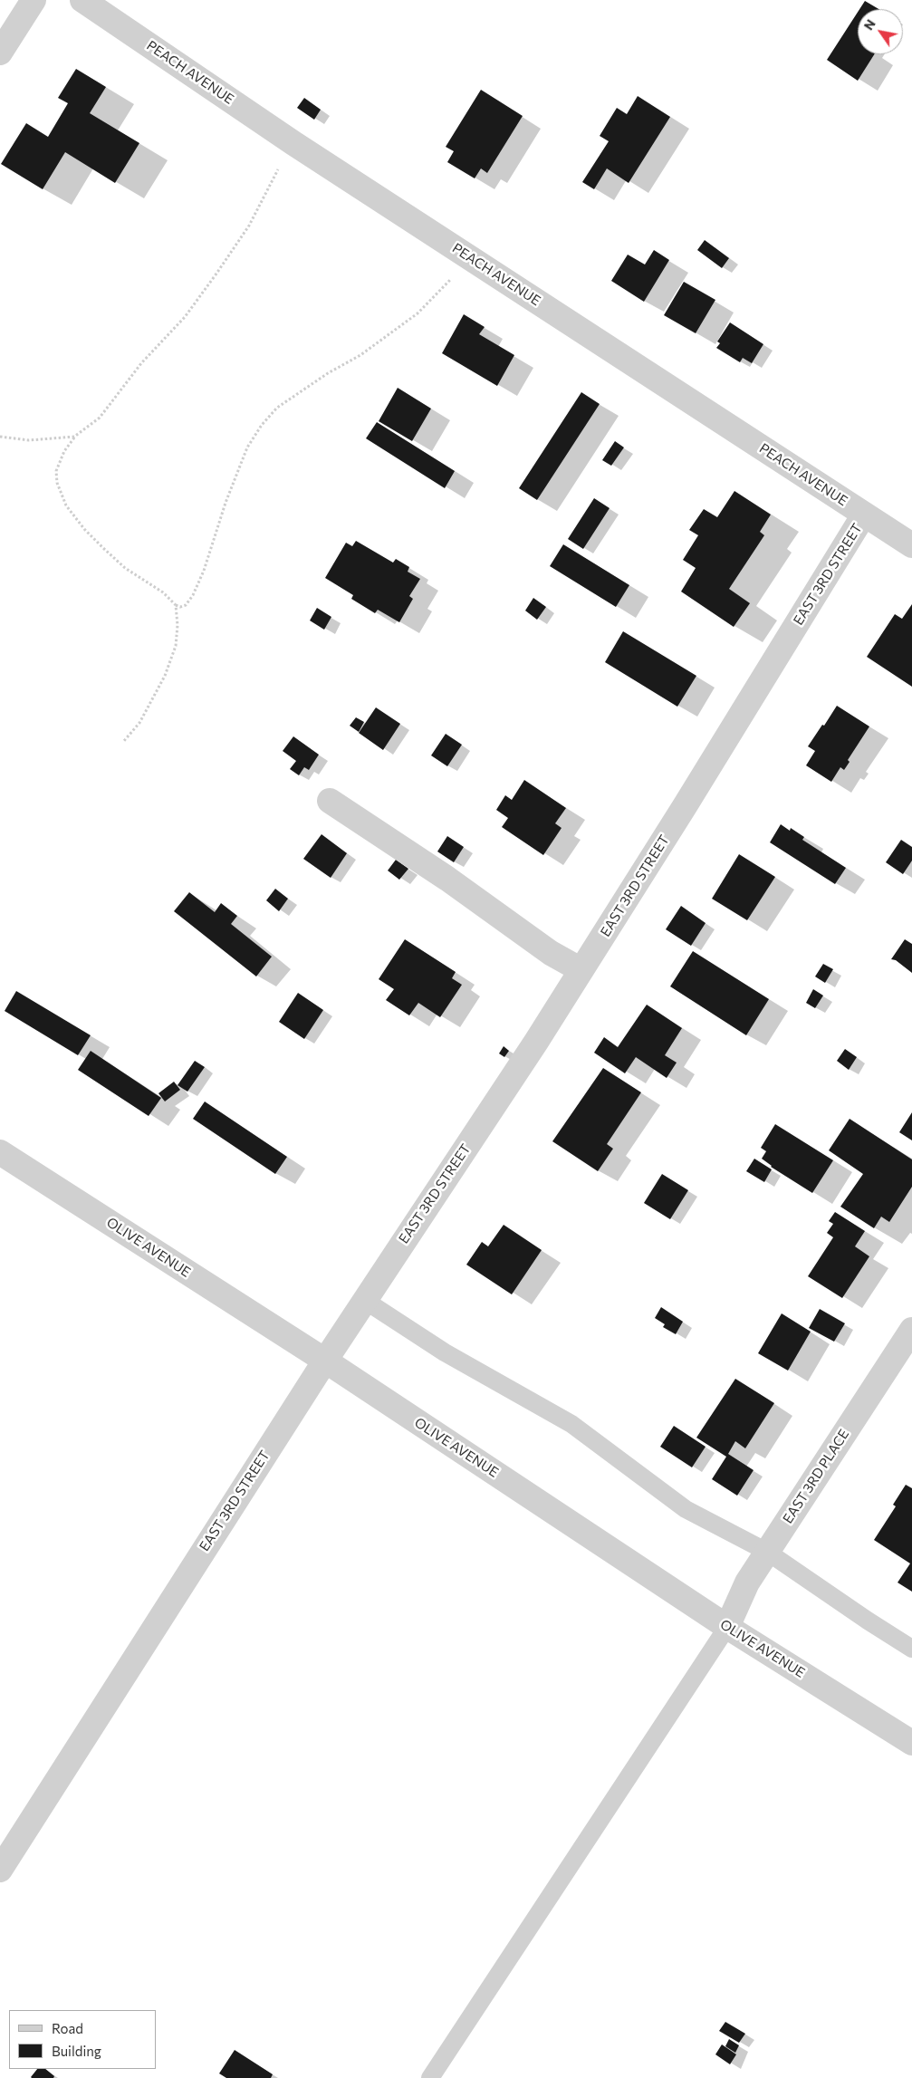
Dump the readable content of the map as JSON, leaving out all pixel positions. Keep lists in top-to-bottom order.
{
  "streets": {
    "street": [
      "PEACH AVENUE",
      "EAST 3RD STREET",
      "OLIVE AVENUE",
      "EAST 3RD PLACE"
    ]
  },
  "crossings": [
    ["PEACH AVENUE", "EAST 3RD STREET"],
    ["EAST 3RD STREET", "OLIVE AVENUE"],
    ["OLIVE AVENUE", "EAST 3RD PLACE"]
  ],
  "legend": ["Road", "Building"],
  "north": "top left"
}
